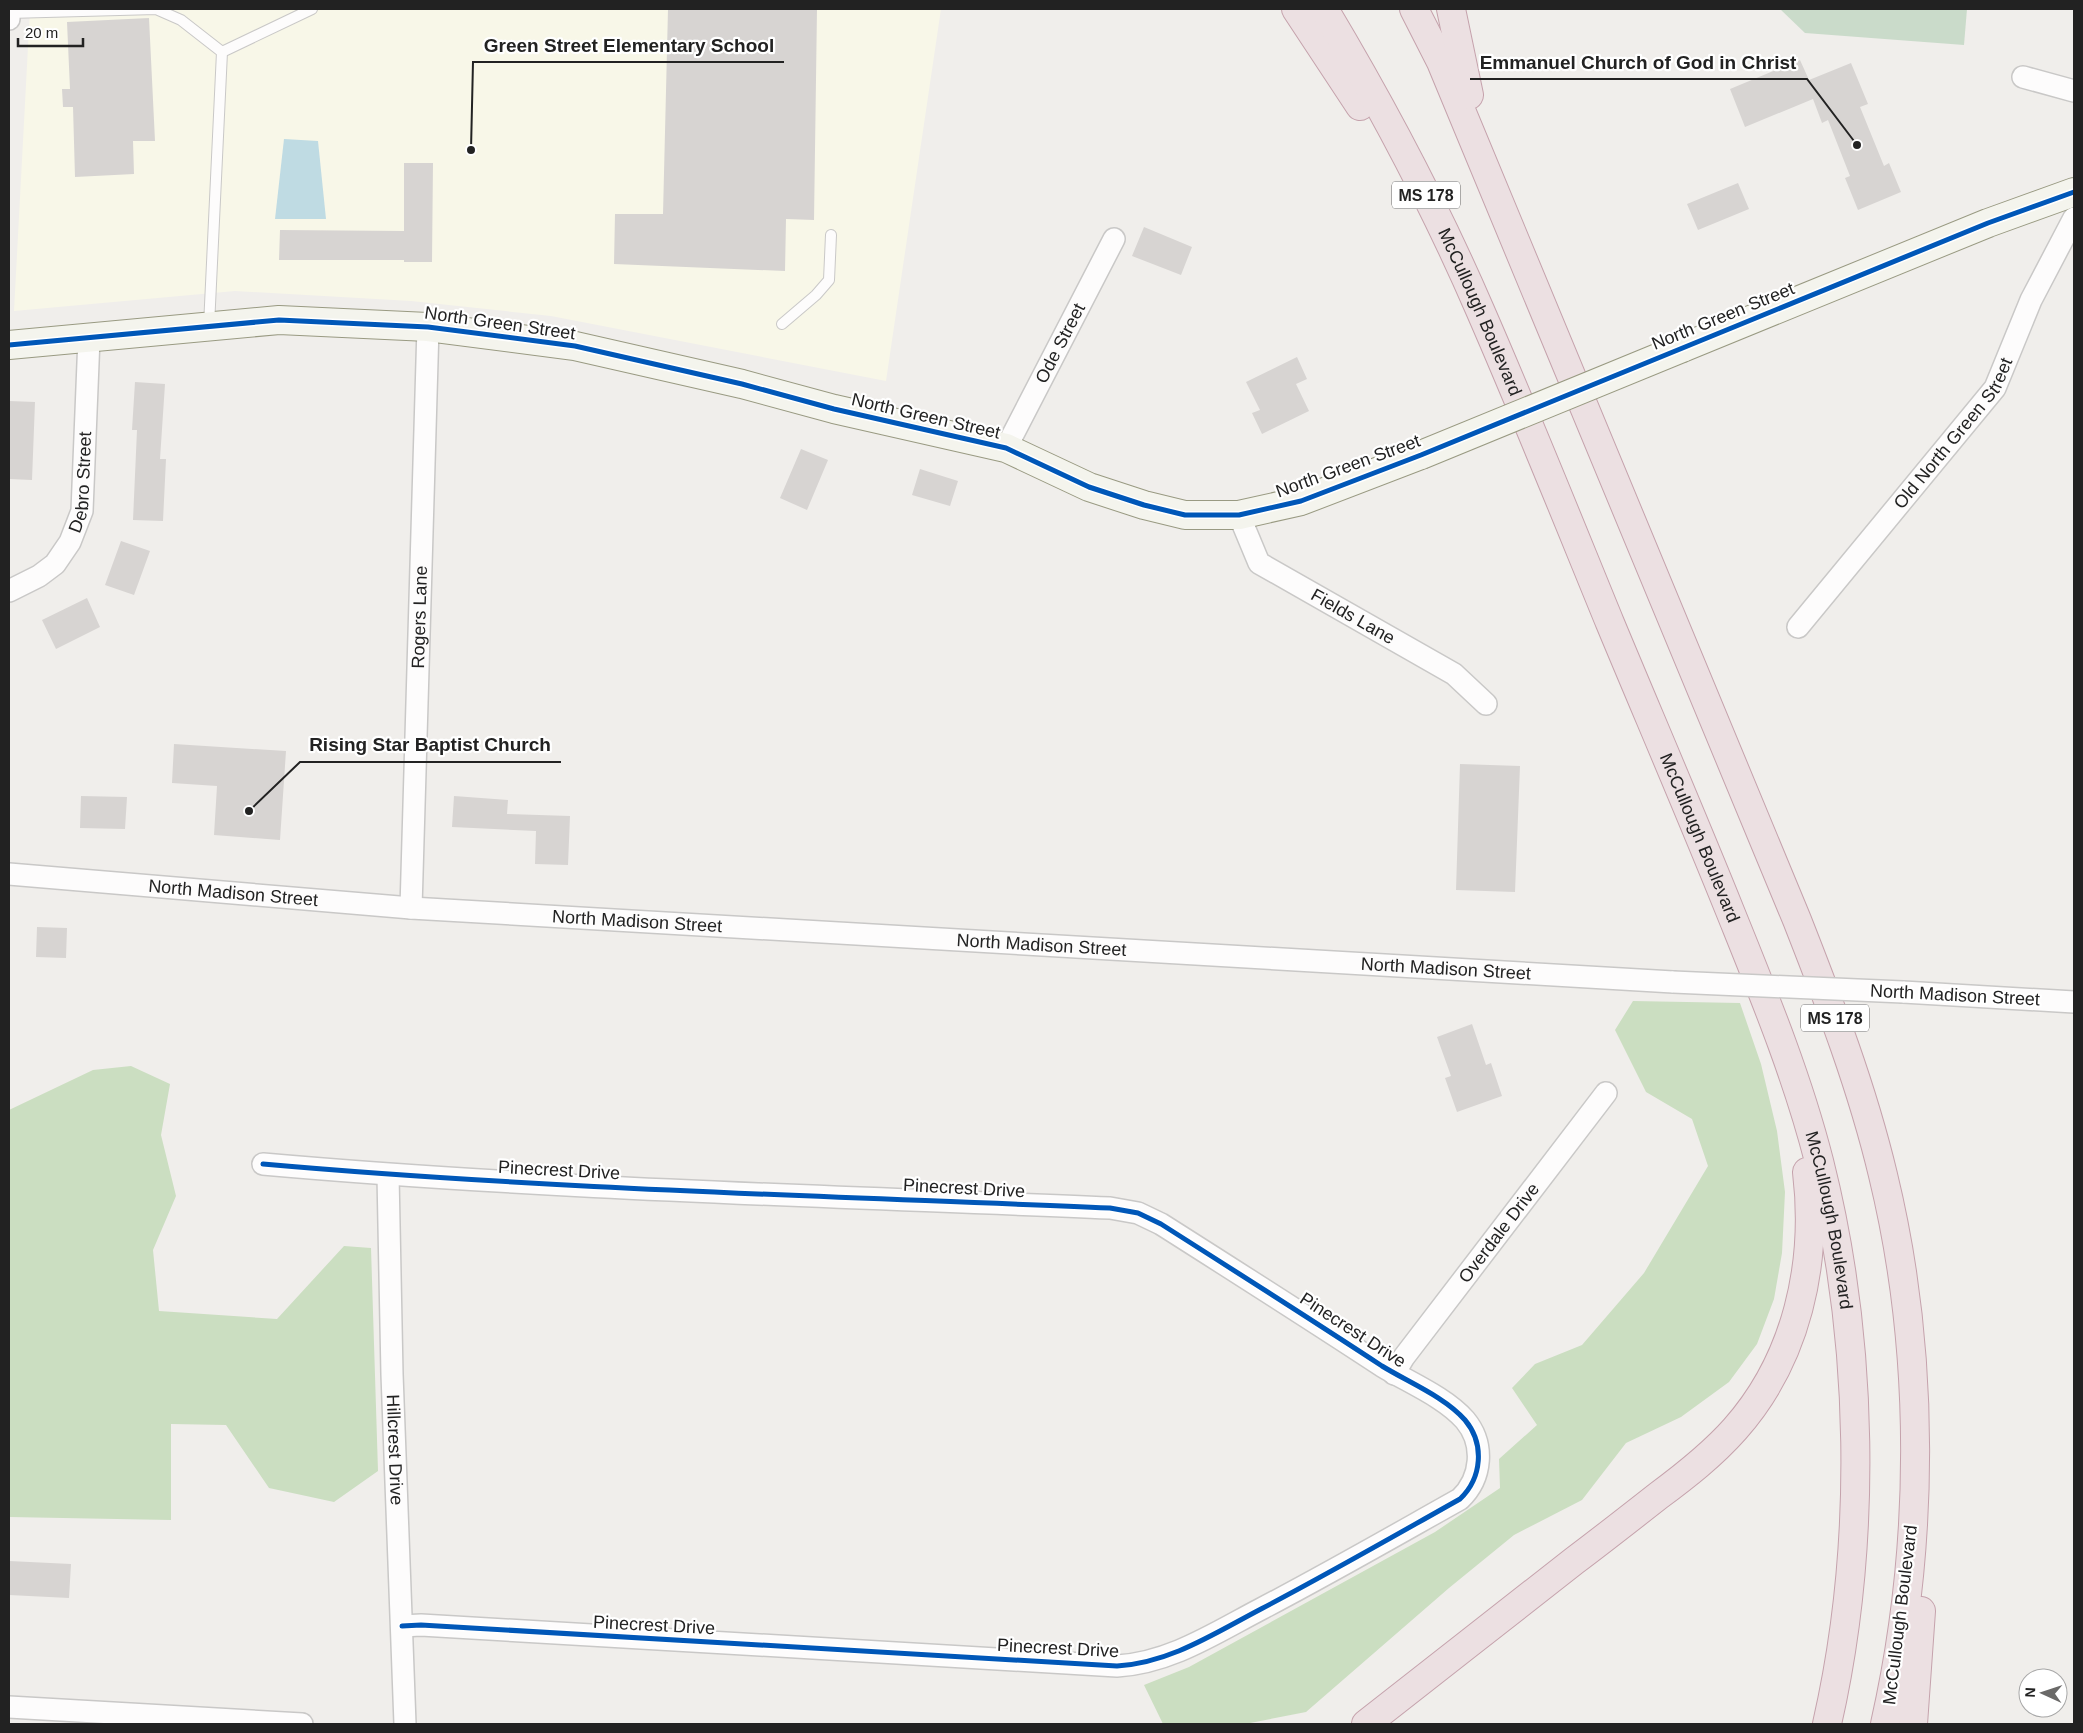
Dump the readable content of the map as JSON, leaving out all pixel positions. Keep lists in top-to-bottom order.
{
  "streets": {
    "highway": ["MS 178", "McCullough Boulevard"],
    "street": [
      "North Green Street",
      "Ode Street",
      "Old North Green Street",
      "Debro Street",
      "Rogers Lane",
      "Fields Lane",
      "North Madison Street",
      "Pinecrest Drive",
      "Overdale Drive",
      "Hillcrest Drive"
    ]
  },
  "crossings": [
    ["North Green Street", "Ode Street"],
    ["North Green Street", "Debro Street"],
    ["North Green Street", "Rogers Lane"],
    ["North Green Street", "Fields Lane"],
    ["Rogers Lane", "North Madison Street"],
    ["Pinecrest Drive", "Overdale Drive"],
    ["Pinecrest Drive", "Hillcrest Drive"]
  ],
  "places": ["Emmanuel Church of God in Christ", "Green Street Elementary School", "Rising Star Baptist Church"],
  "scale_bar": "20 m",
  "north": "left"
}
